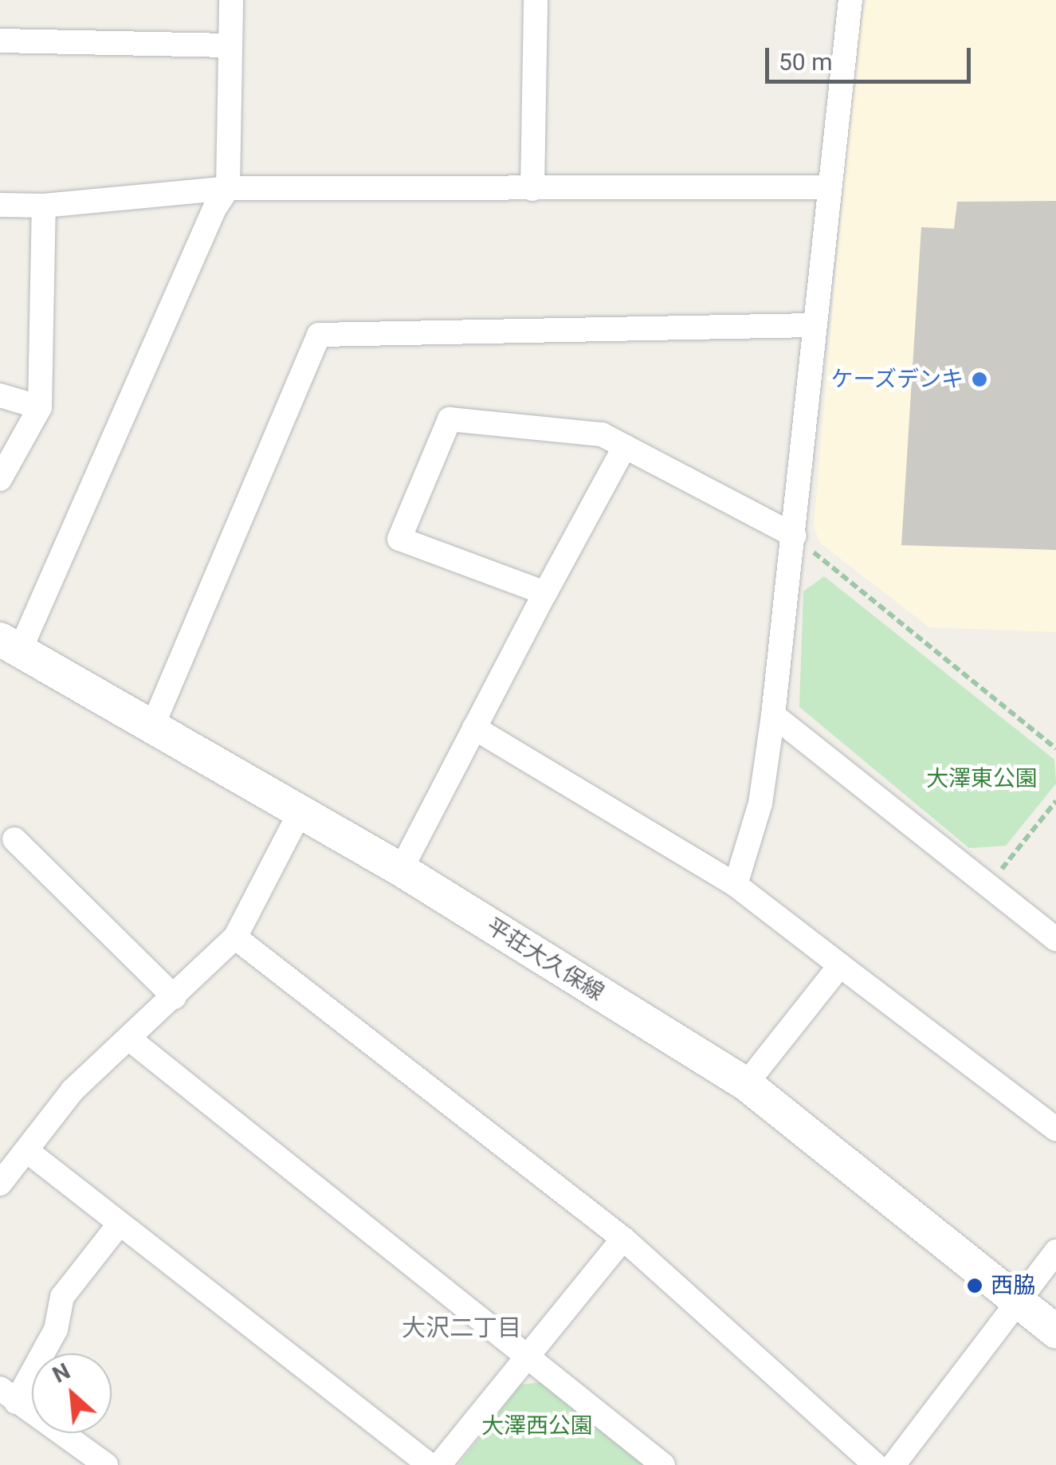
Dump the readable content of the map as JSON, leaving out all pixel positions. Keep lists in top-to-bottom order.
{
  "streets": {
    "main road": ["平荘大久保線"]
  },
  "districts": ["大沢二丁目"],
  "parks": ["大澤東公園", "大澤西公園"],
  "places": ["ケーズデンキ", "西脇"],
  "scale_bar": "50 m",
  "north": "top left"
}
